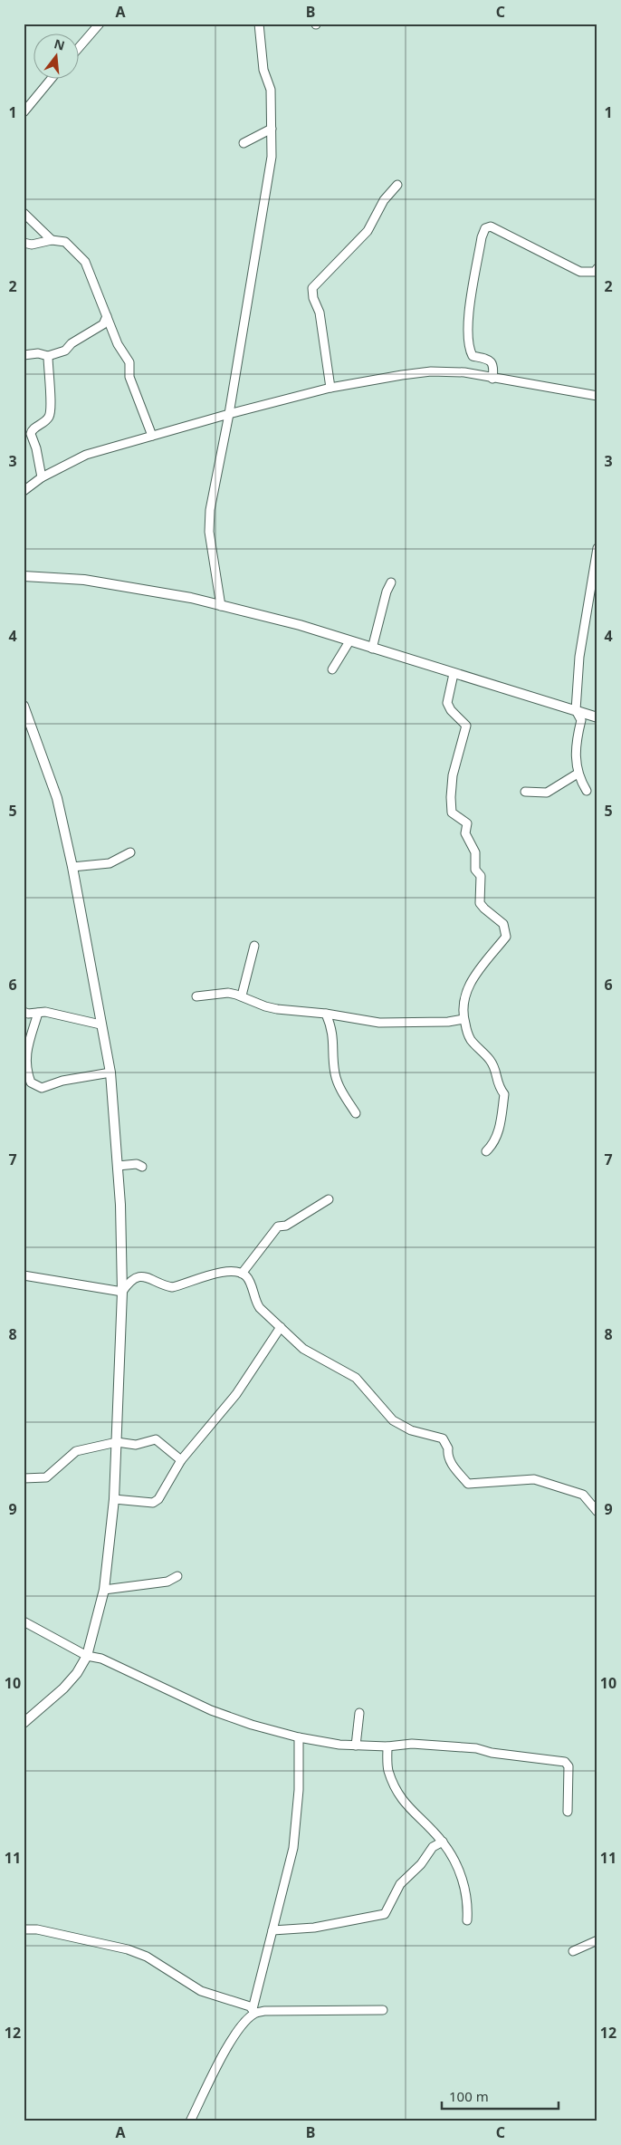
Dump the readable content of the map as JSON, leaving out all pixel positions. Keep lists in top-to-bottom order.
{
  "scale_bar": "100 m",
  "north": "top",
  "grid": {
    "columns": ["A", "B", "C"],
    "rows": [
      "1",
      "2",
      "3",
      "4",
      "5",
      "6",
      "7",
      "8",
      "9",
      "10",
      "11",
      "12"
    ]
  }
}
